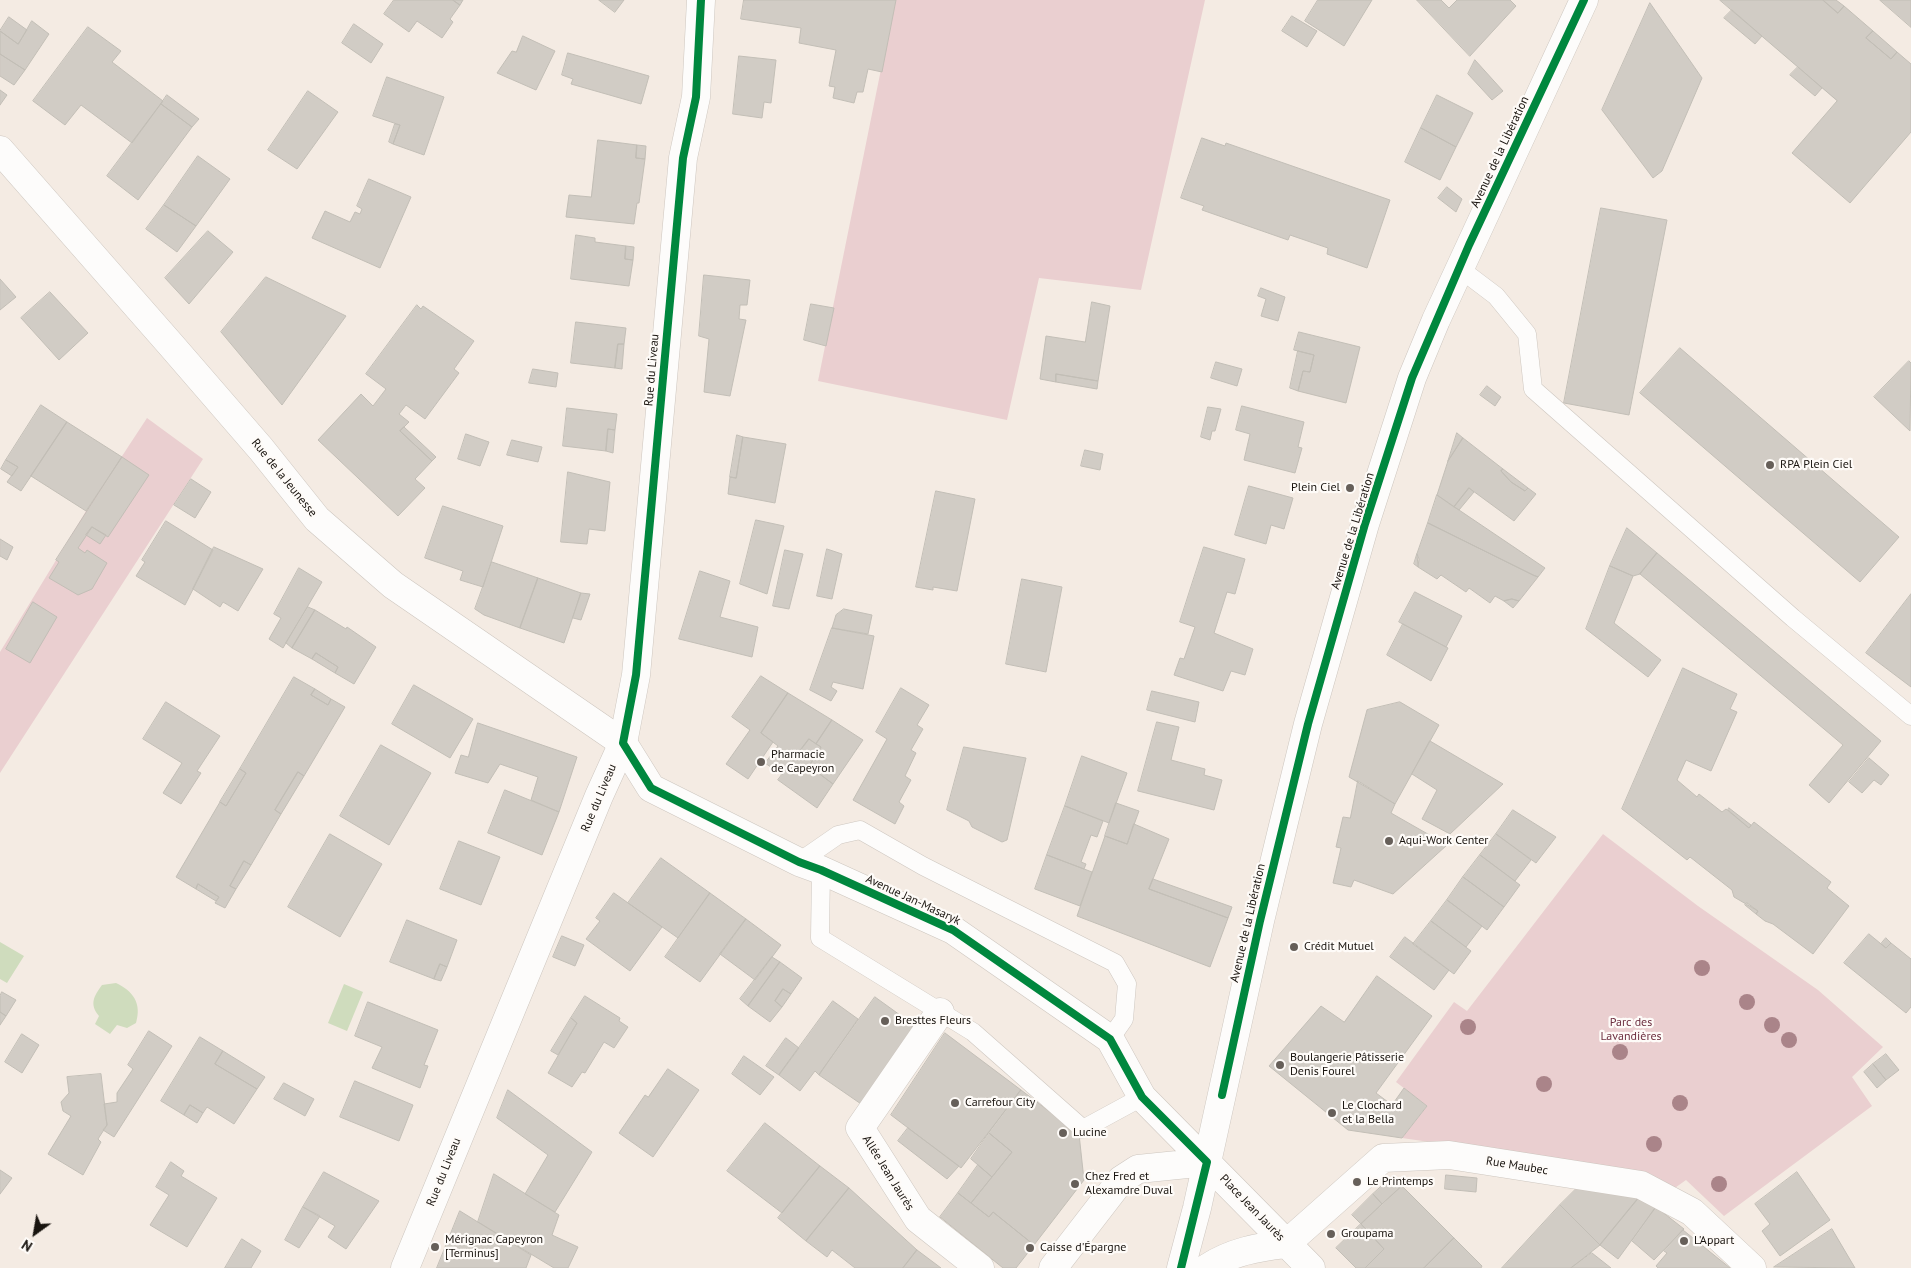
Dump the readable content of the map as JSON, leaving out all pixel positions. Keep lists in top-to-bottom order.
{
  "streets": {
    "street": [
      "Avenue de la Libération",
      "Rue du Liveau",
      "Rue de la Jeunesse",
      "Avenue Jan-Masaryk",
      "Rue Maubec",
      "Allée Jean Jaurès",
      "Place Jean Jaurès"
    ]
  },
  "crossings": [
    ["Avenue de la Libération", "Avenue Jan-Masaryk"],
    ["Avenue de la Libération", "Place Jean Jaurès"],
    ["Rue du Liveau", "Rue de la Jeunesse"],
    ["Rue du Liveau", "Avenue Jan-Masaryk"],
    ["Rue de la Jeunesse", "Avenue Jan-Masaryk"],
    ["Avenue Jan-Masaryk", "Place Jean Jaurès"],
    ["Rue Maubec", "Place Jean Jaurès"]
  ],
  "parks": ["Parc des Lavandières"],
  "places": [
    "RPA Plein Ciel",
    "Plein Ciel",
    "Pharmacie de Capeyron",
    "Aqui-Work Center",
    "Crédit Mutuel",
    "Bresttes Fleurs",
    "Boulangerie Pâtisserie Denis Fourel",
    "Carrefour City",
    "Le Clochard et la Bella",
    "Lucine",
    "Le Printemps",
    "Chez Fred et Alexamdre Duval",
    "Groupama",
    "L'Appart",
    "Mérignac Capeyron [Terminus]",
    "Caisse d'Épargne"
  ],
  "north": "bottom left"
}
